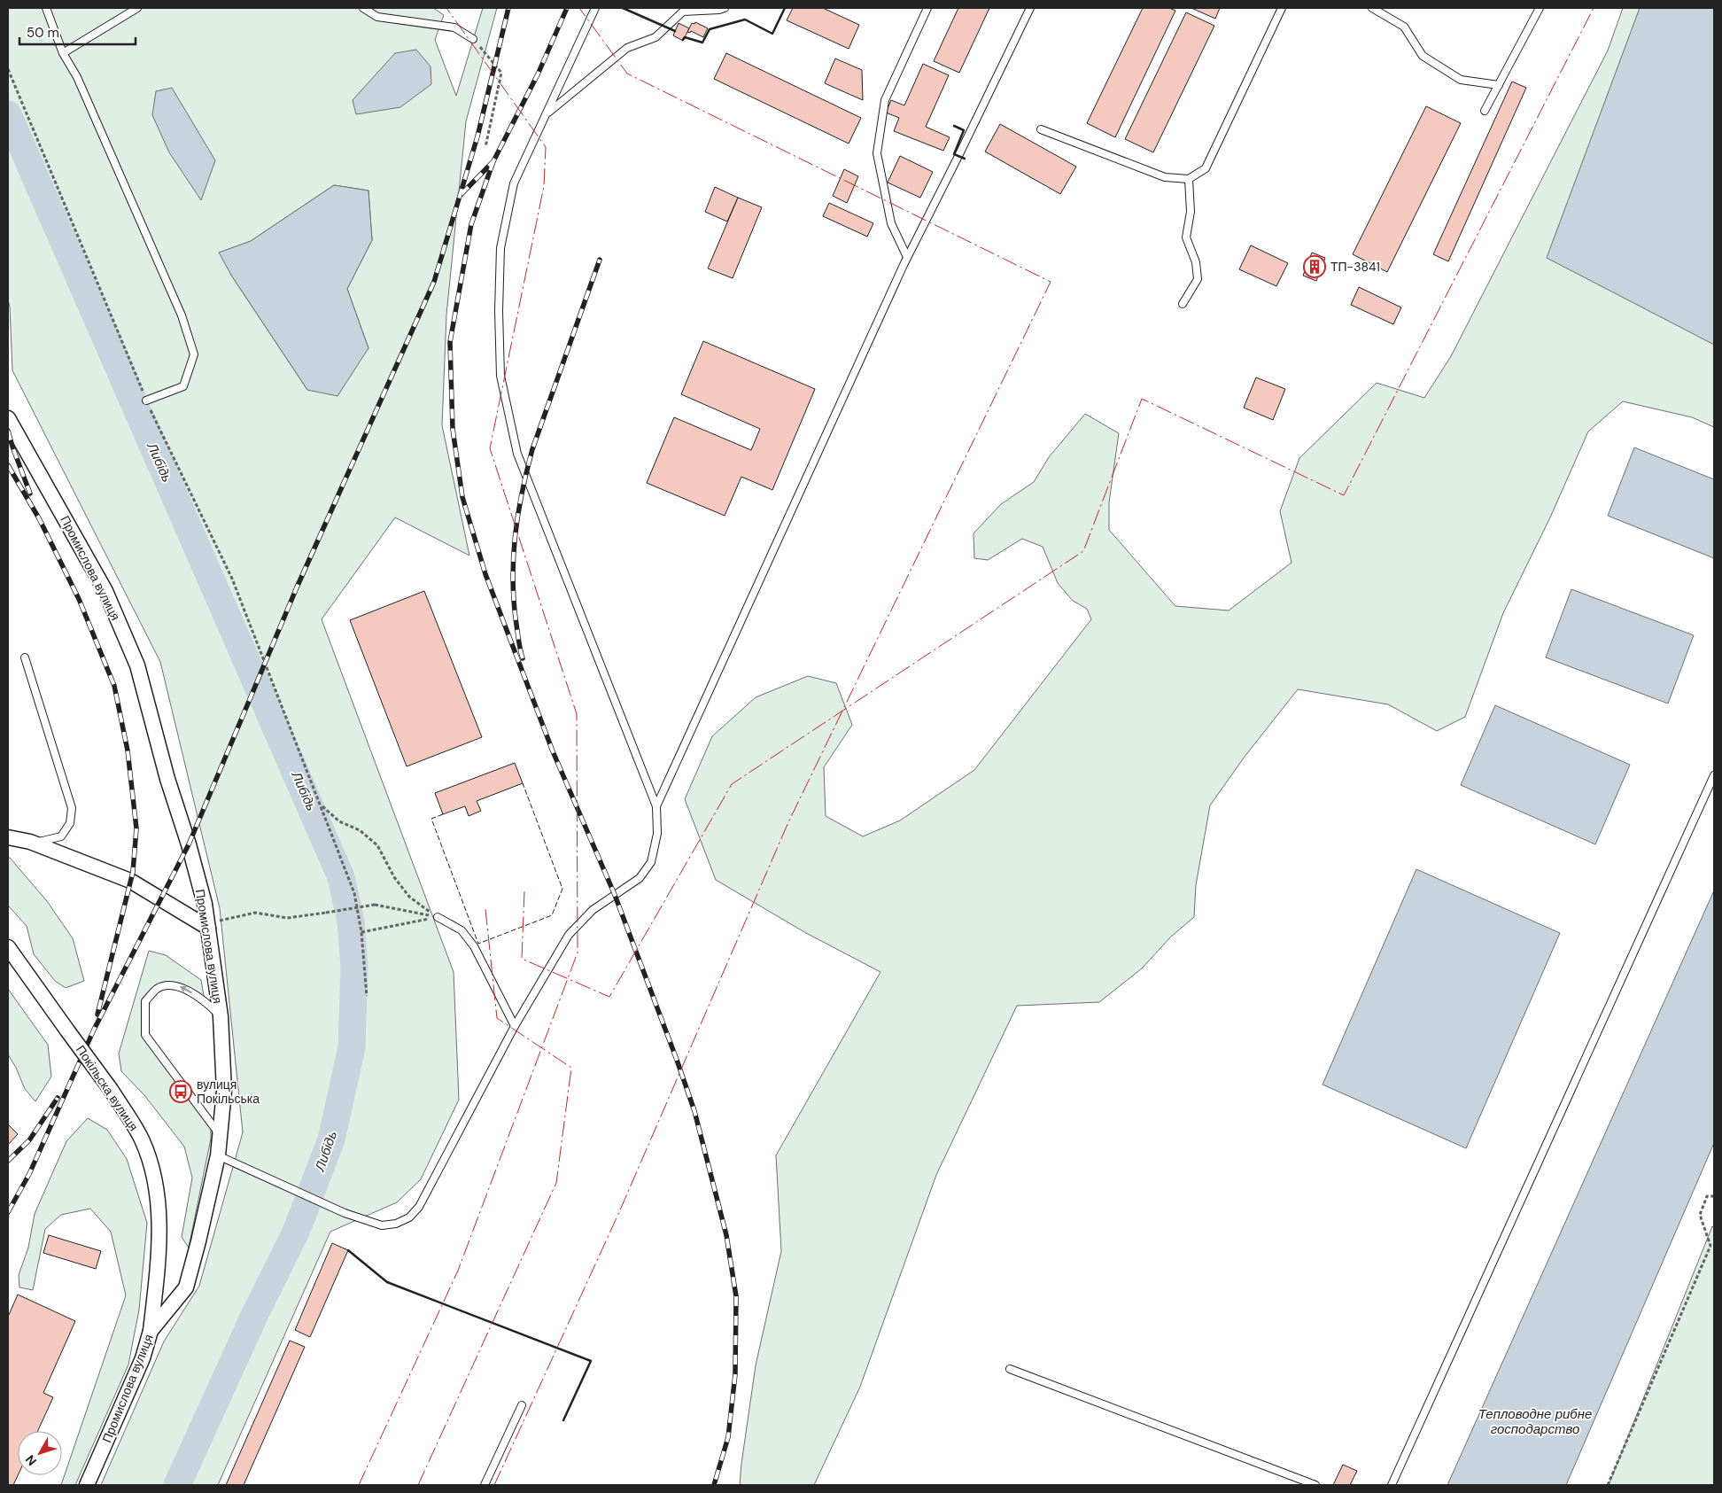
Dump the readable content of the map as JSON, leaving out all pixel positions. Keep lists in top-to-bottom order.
{
  "streets": {
    "street": ["Промислова вулиця", "Покільска вулиця"]
  },
  "crossings": [
    ["Промислова вулиця", "Покільска вулиця"]
  ],
  "water": ["Либідь", "Тепловодне рибне господарство"],
  "places": {
    "building": ["ТП-3841"],
    "bus stop": ["вулиця Покільська"]
  },
  "scale_bar": "50 m",
  "north": "bottom left"
}
